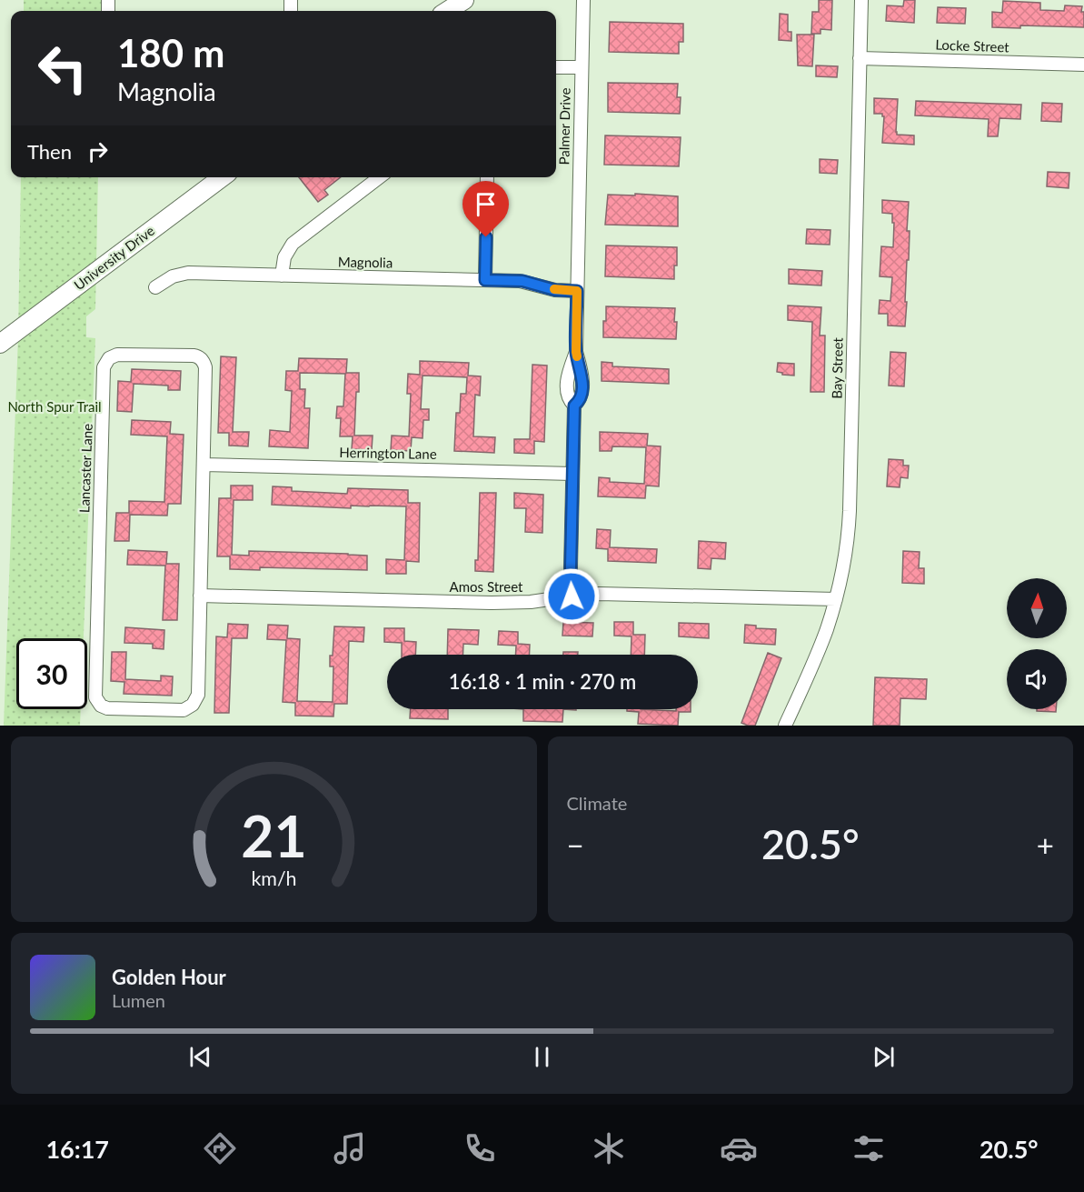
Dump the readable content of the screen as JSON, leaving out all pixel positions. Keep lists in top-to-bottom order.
{
  "streets": {
    "main road": ["University Drive"],
    "street": [
      "Locke Street",
      "Palmer Drive",
      "Magnolia",
      "Bay Street",
      "Herrington Lane",
      "Lancaster Lane",
      "Amos Street"
    ]
  },
  "crossings": [
    ["Locke Street", "Bay Street"],
    ["Palmer Drive", "Magnolia"],
    ["Palmer Drive", "Herrington Lane"],
    ["Palmer Drive", "Amos Street"],
    ["Bay Street", "Amos Street"],
    ["Herrington Lane", "Lancaster Lane"],
    ["Lancaster Lane", "Amos Street"]
  ],
  "parks": ["North Spur Trail"],
  "north": "top",
  "page": {
    "turn": ["180 m", "Magnolia"],
    "then": "Then",
    "limit": "30",
    "trip": "16:18 · 1 min · 270 m",
    "tile": "Climate",
    "heat": ["−", "20.5°", "+"],
    "song": ["Golden Hour", "Lumen"],
    "tabs": ["16:17", "20.5°"],
    "gauge": ["21", "km/h"]
  }
}
